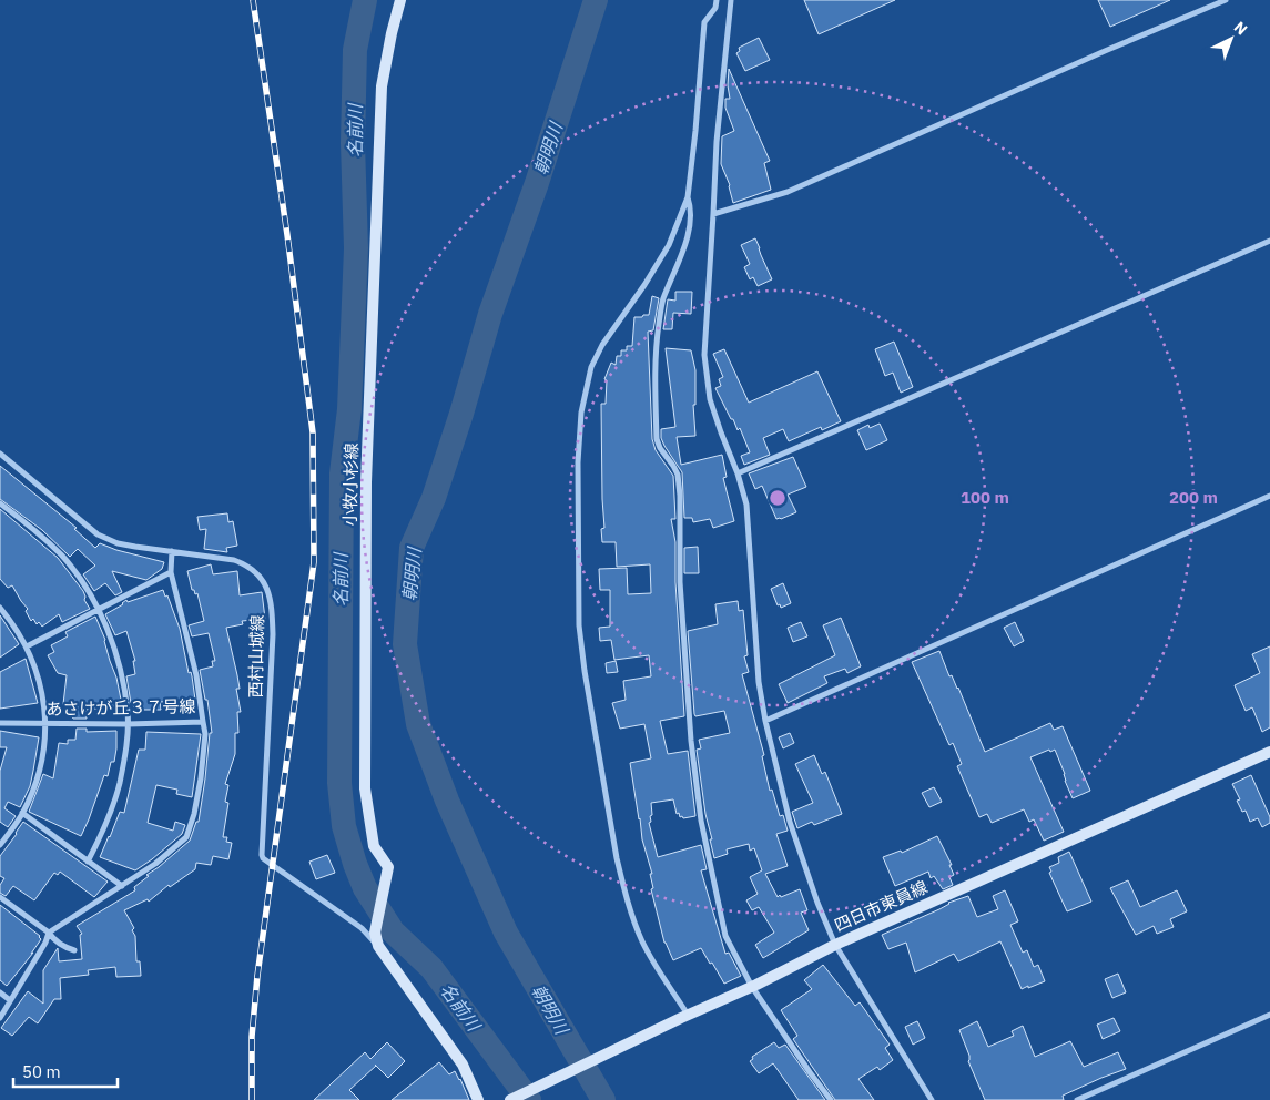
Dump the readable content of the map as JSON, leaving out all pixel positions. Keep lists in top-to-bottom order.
{
  "streets": {
    "main road": ["小牧小杉線", "四日市東員線"],
    "street": ["西村山城線", "あさけが丘３７号線"]
  },
  "crossings": [
    ["小牧小杉線", "西村山城線"],
    ["西村山城線", "あさけが丘３７号線"]
  ],
  "water": ["名前川", "朝明川"],
  "scale_bar": "50 m",
  "north": "top right",
  "rings": ["100 m", "200 m"]
}
